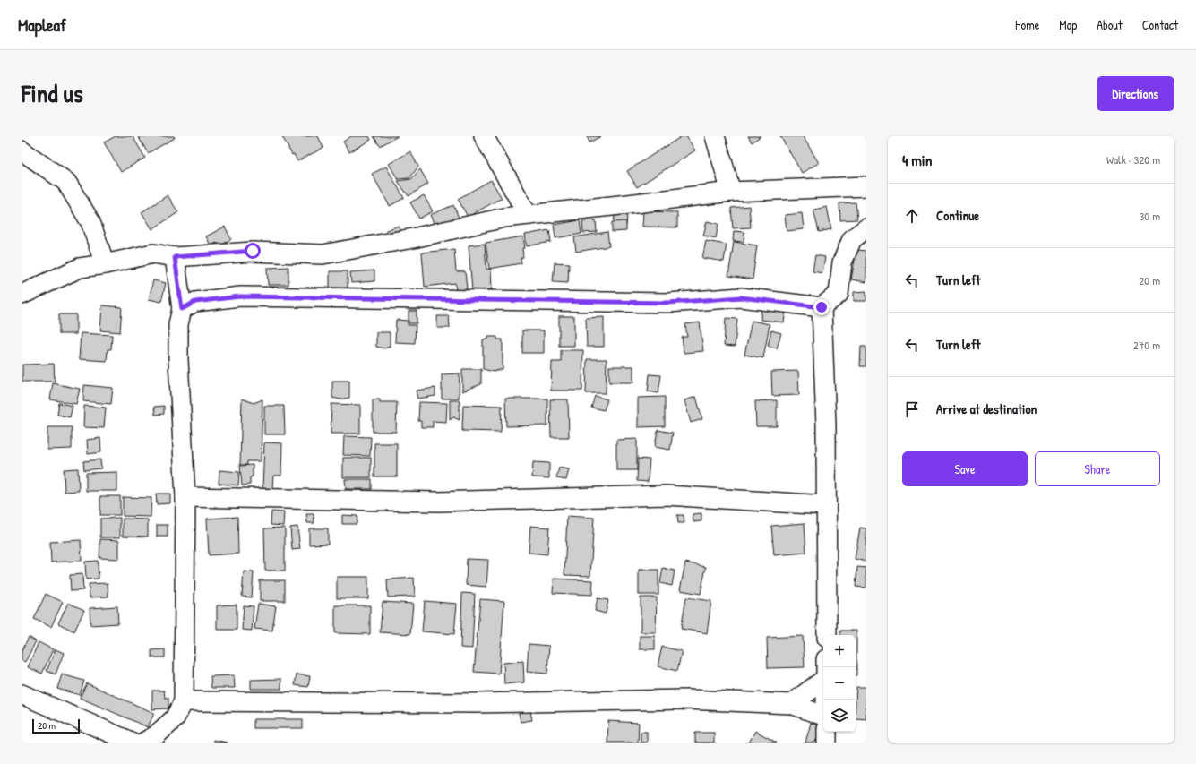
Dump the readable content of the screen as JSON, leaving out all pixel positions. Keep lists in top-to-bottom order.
{
  "scale_bar": "20 m",
  "page": {
    "header": "Mapleaf",
    "nav": [
      "Home",
      "Map",
      "About",
      "Contact"
    ],
    "title": "Find us",
    "buttons": [
      "Directions",
      ["Save", "Share"]
    ],
    "heading": ["4 min", "Walk · 320 m"],
    "list": [
      ["Continue", "30 m"],
      ["Turn left", "20 m"],
      ["Turn left", "270 m"],
      "Arrive at destination"
    ],
    "map_buttons": ["+", "−"],
    "scale": "20 m"
  }
}
